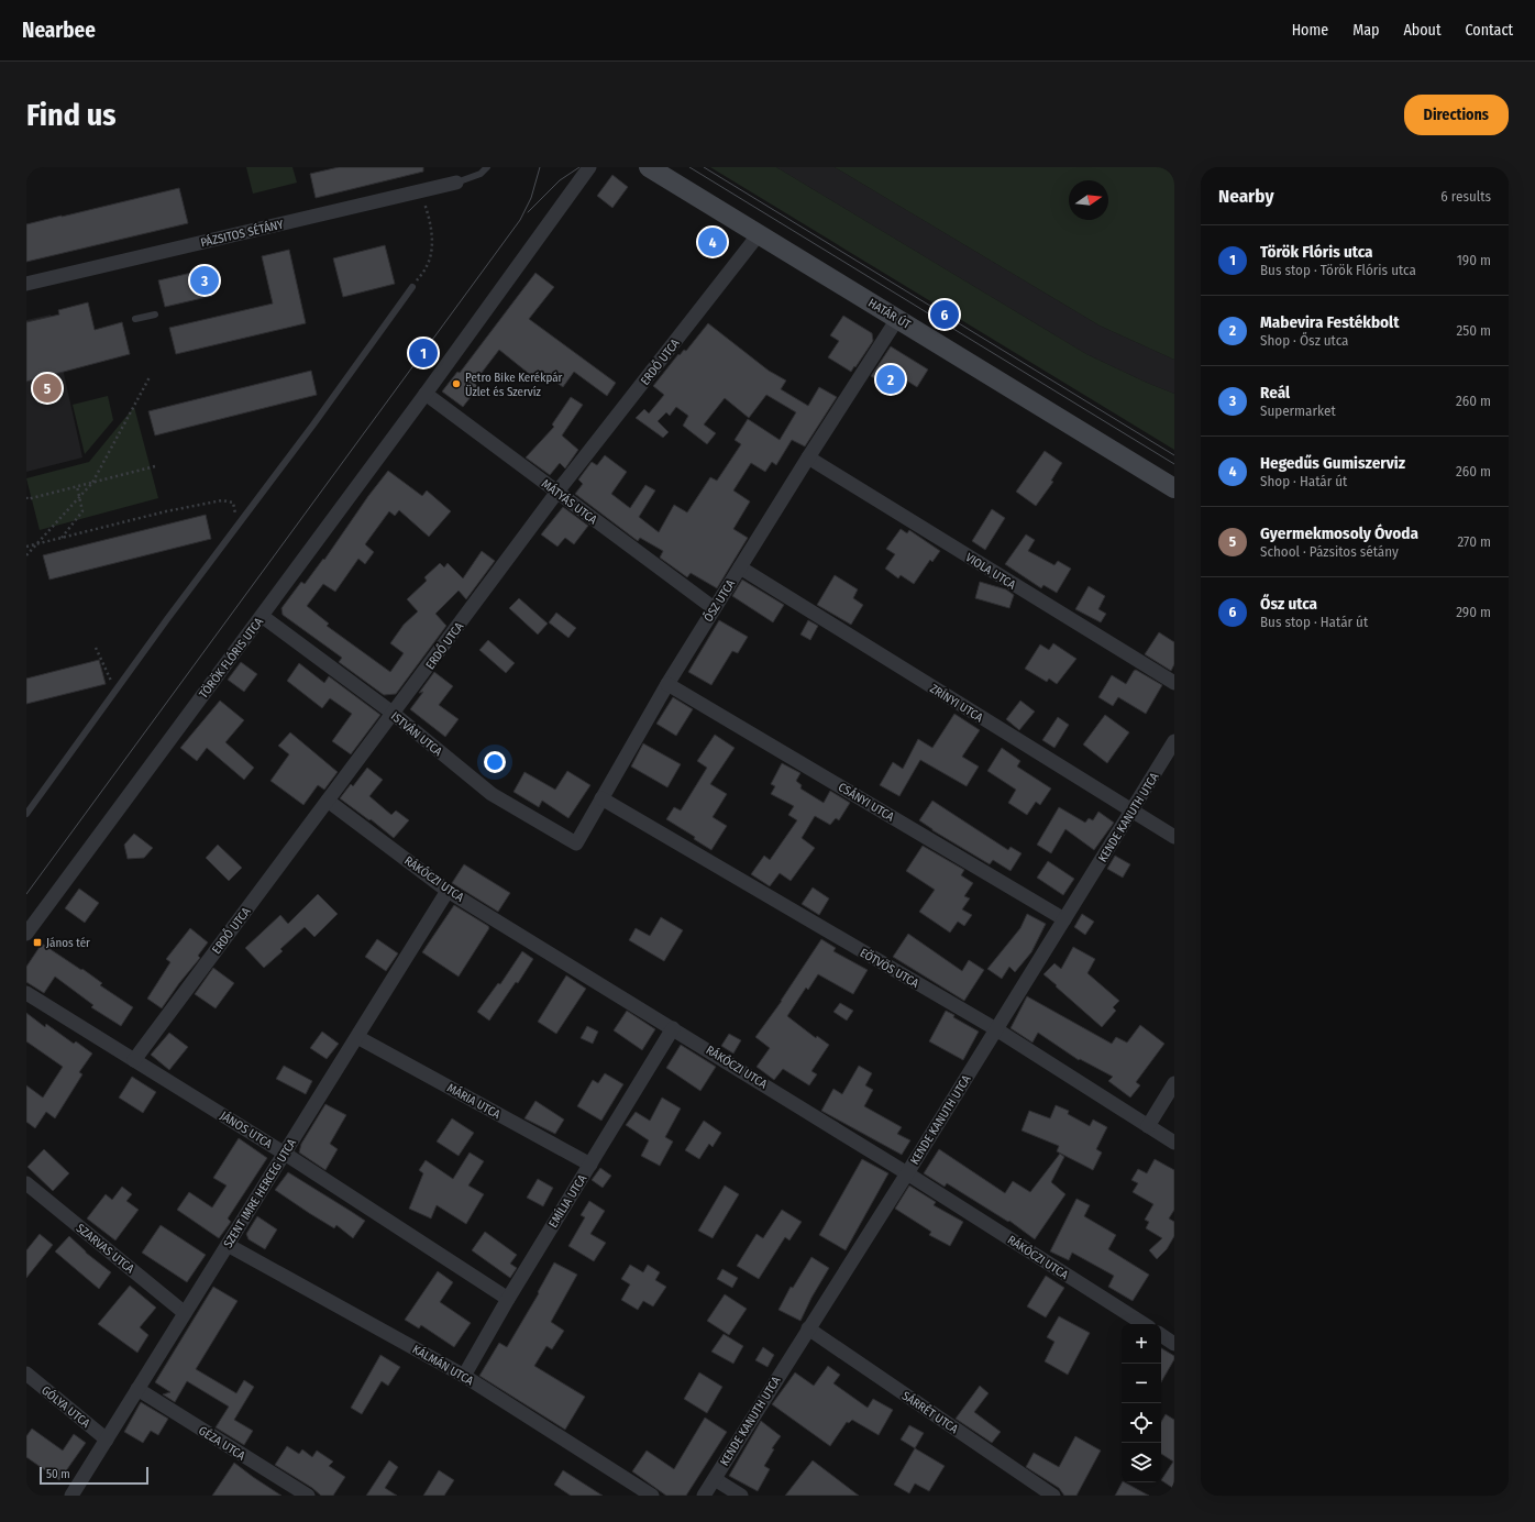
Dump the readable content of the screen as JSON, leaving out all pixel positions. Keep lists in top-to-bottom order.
{
  "streets": {
    "main road": ["HATÁR ÚT"],
    "street": [
      "PÁZSITOS SÉTÁNY",
      "ERDŐ UTCA",
      "MÁTYÁS UTCA",
      "VIOLA UTCA",
      "ŐSZ UTCA",
      "TÖRÖK FLÓRIS UTCA",
      "ZRÍNYI UTCA",
      "ISTVÁN UTCA",
      "CSÁNYI UTCA",
      "KENDE KANUTH UTCA",
      "RÁKÓCZI UTCA",
      "EÖTVÖS UTCA",
      "MÁRIA UTCA",
      "JÁNOS UTCA",
      "SZENT IMRE HERCEG UTCA",
      "EMÍLIA UTCA",
      "SZARVAS UTCA",
      "KÁLMÁN UTCA",
      "GÓLYA UTCA",
      "SÁRRÉT UTCA",
      "GÉZA UTCA"
    ]
  },
  "crossings": [
    ["HATÁR ÚT", "ERDŐ UTCA"],
    ["HATÁR ÚT", "ŐSZ UTCA"],
    ["ERDŐ UTCA", "MÁTYÁS UTCA"],
    ["ERDŐ UTCA", "ISTVÁN UTCA"],
    ["ERDŐ UTCA", "RÁKÓCZI UTCA"],
    ["ERDŐ UTCA", "JÁNOS UTCA"],
    ["MÁTYÁS UTCA", "ŐSZ UTCA"],
    ["MÁTYÁS UTCA", "TÖRÖK FLÓRIS UTCA"],
    ["VIOLA UTCA", "ŐSZ UTCA"],
    ["ŐSZ UTCA", "ZRÍNYI UTCA"],
    ["ŐSZ UTCA", "ISTVÁN UTCA"],
    ["ŐSZ UTCA", "CSÁNYI UTCA"],
    ["ŐSZ UTCA", "EÖTVÖS UTCA"],
    ["TÖRÖK FLÓRIS UTCA", "ISTVÁN UTCA"],
    ["ZRÍNYI UTCA", "KENDE KANUTH UTCA"],
    ["CSÁNYI UTCA", "KENDE KANUTH UTCA"],
    ["KENDE KANUTH UTCA", "RÁKÓCZI UTCA"],
    ["KENDE KANUTH UTCA", "EÖTVÖS UTCA"],
    ["KENDE KANUTH UTCA", "SÁRRÉT UTCA"],
    ["RÁKÓCZI UTCA", "SZENT IMRE HERCEG UTCA"],
    ["RÁKÓCZI UTCA", "EMÍLIA UTCA"],
    ["MÁRIA UTCA", "SZENT IMRE HERCEG UTCA"],
    ["MÁRIA UTCA", "EMÍLIA UTCA"],
    ["JÁNOS UTCA", "SZENT IMRE HERCEG UTCA"],
    ["JÁNOS UTCA", "EMÍLIA UTCA"],
    ["SZENT IMRE HERCEG UTCA", "SZARVAS UTCA"],
    ["SZENT IMRE HERCEG UTCA", "KÁLMÁN UTCA"],
    ["SZENT IMRE HERCEG UTCA", "GÓLYA UTCA"],
    ["SZENT IMRE HERCEG UTCA", "GÉZA UTCA"],
    ["EMÍLIA UTCA", "KÁLMÁN UTCA"]
  ],
  "places": {
    "other": ["Petro Bike Kerékpár Üzlet és Szervíz"],
    "transit": ["János tér"]
  },
  "scale_bar": "50 m",
  "north": "right",
  "page": {
    "header": "Nearbee",
    "nav": [
      "Home",
      "Map",
      "About",
      "Contact"
    ],
    "buttons": "Directions",
    "title": "Find us",
    "heading": ["Nearby", "6 results"],
    "list": [
      {
        "mark": "1",
        "name": "Török Flóris utca",
        "note": "Bus stop · Török Flóris utca",
        "value": "190 m"
      },
      {
        "mark": "2",
        "name": "Mabevira Festékbolt",
        "note": "Shop · Ősz utca",
        "value": "250 m"
      },
      {
        "mark": "3",
        "name": "Reál",
        "note": "Supermarket",
        "value": "260 m"
      },
      {
        "mark": "4",
        "name": "Hegedűs Gumiszerviz",
        "note": "Shop · Határ út",
        "value": "260 m"
      },
      {
        "mark": "5",
        "name": "Gyermekmosoly Óvoda",
        "note": "School · Pázsitos sétány",
        "value": "270 m"
      },
      {
        "mark": "6",
        "name": "Ősz utca",
        "note": "Bus stop · Határ út",
        "value": "290 m"
      }
    ],
    "pins": [
      "4",
      "3",
      "6",
      "1",
      "2",
      "5"
    ],
    "map_buttons": ["+", "−"],
    "scale": "50 m"
  }
}
